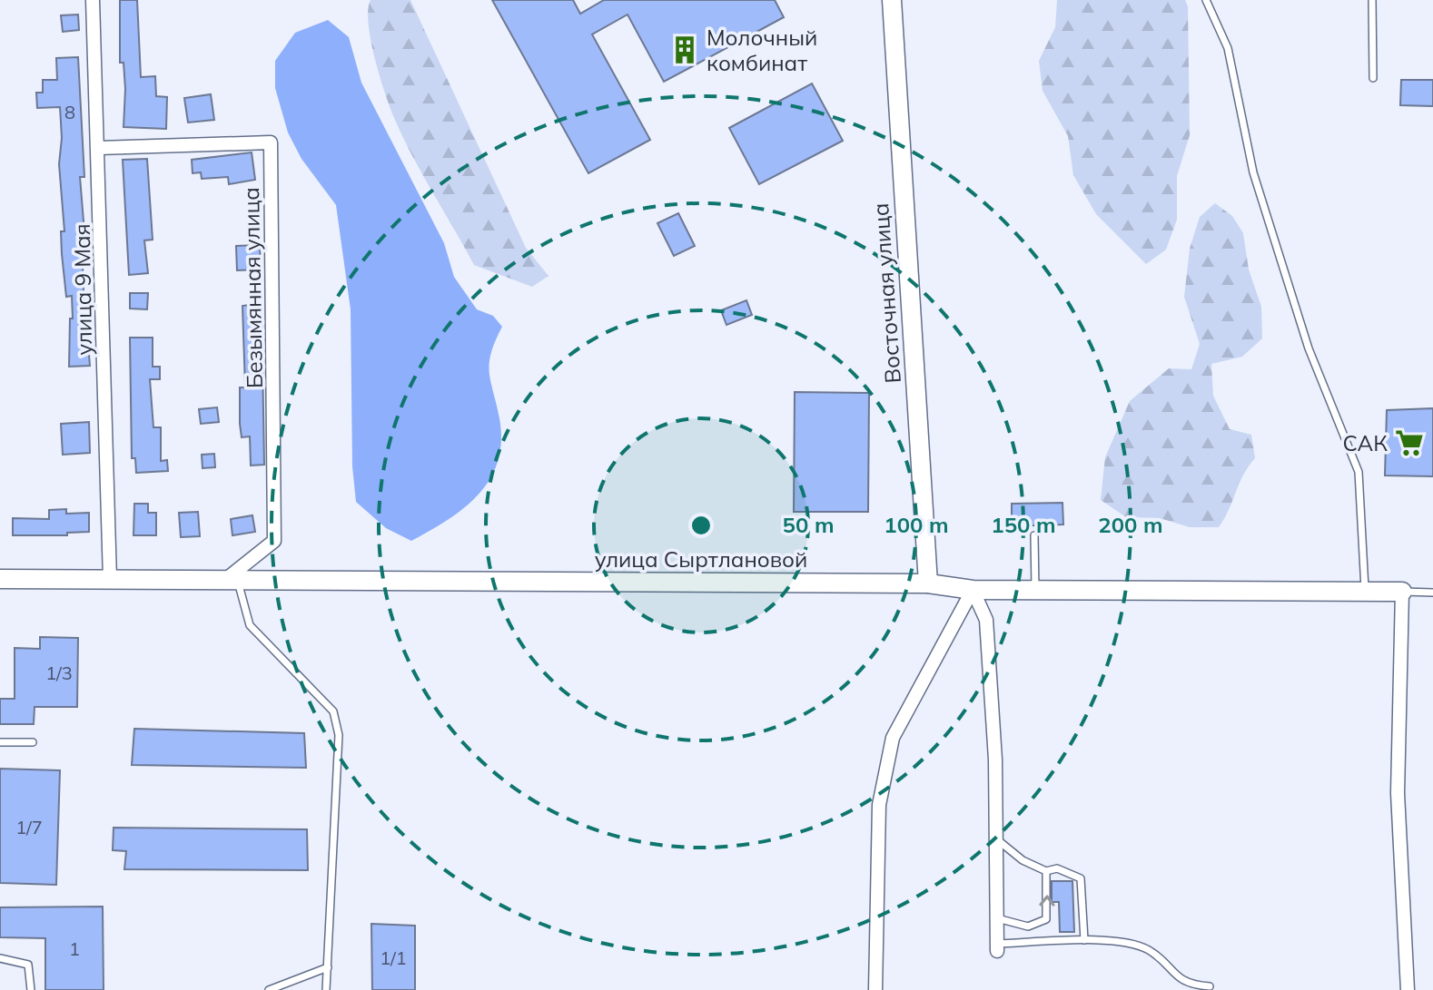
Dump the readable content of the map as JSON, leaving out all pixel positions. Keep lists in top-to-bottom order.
{
  "streets": {
    "street": [
      "Безымянная улица",
      "улица 9 Мая",
      "Восточная улица",
      "улица Сыртлановой"
    ]
  },
  "crossings": [
    ["Безымянная улица", "улица 9 Мая"],
    ["Безымянная улица", "улица Сыртлановой"],
    ["улица 9 Мая", "улица Сыртлановой"],
    ["Восточная улица", "улица Сыртлановой"]
  ],
  "places": {
    "building": ["Молочный комбинат"],
    "supermarket": ["САК"]
  },
  "house_numbers": [
    "8",
    "1/3",
    "1/7",
    "1",
    "1/1"
  ],
  "rings": [
    "50 m",
    "100 m",
    "150 m",
    "200 m"
  ]
}
